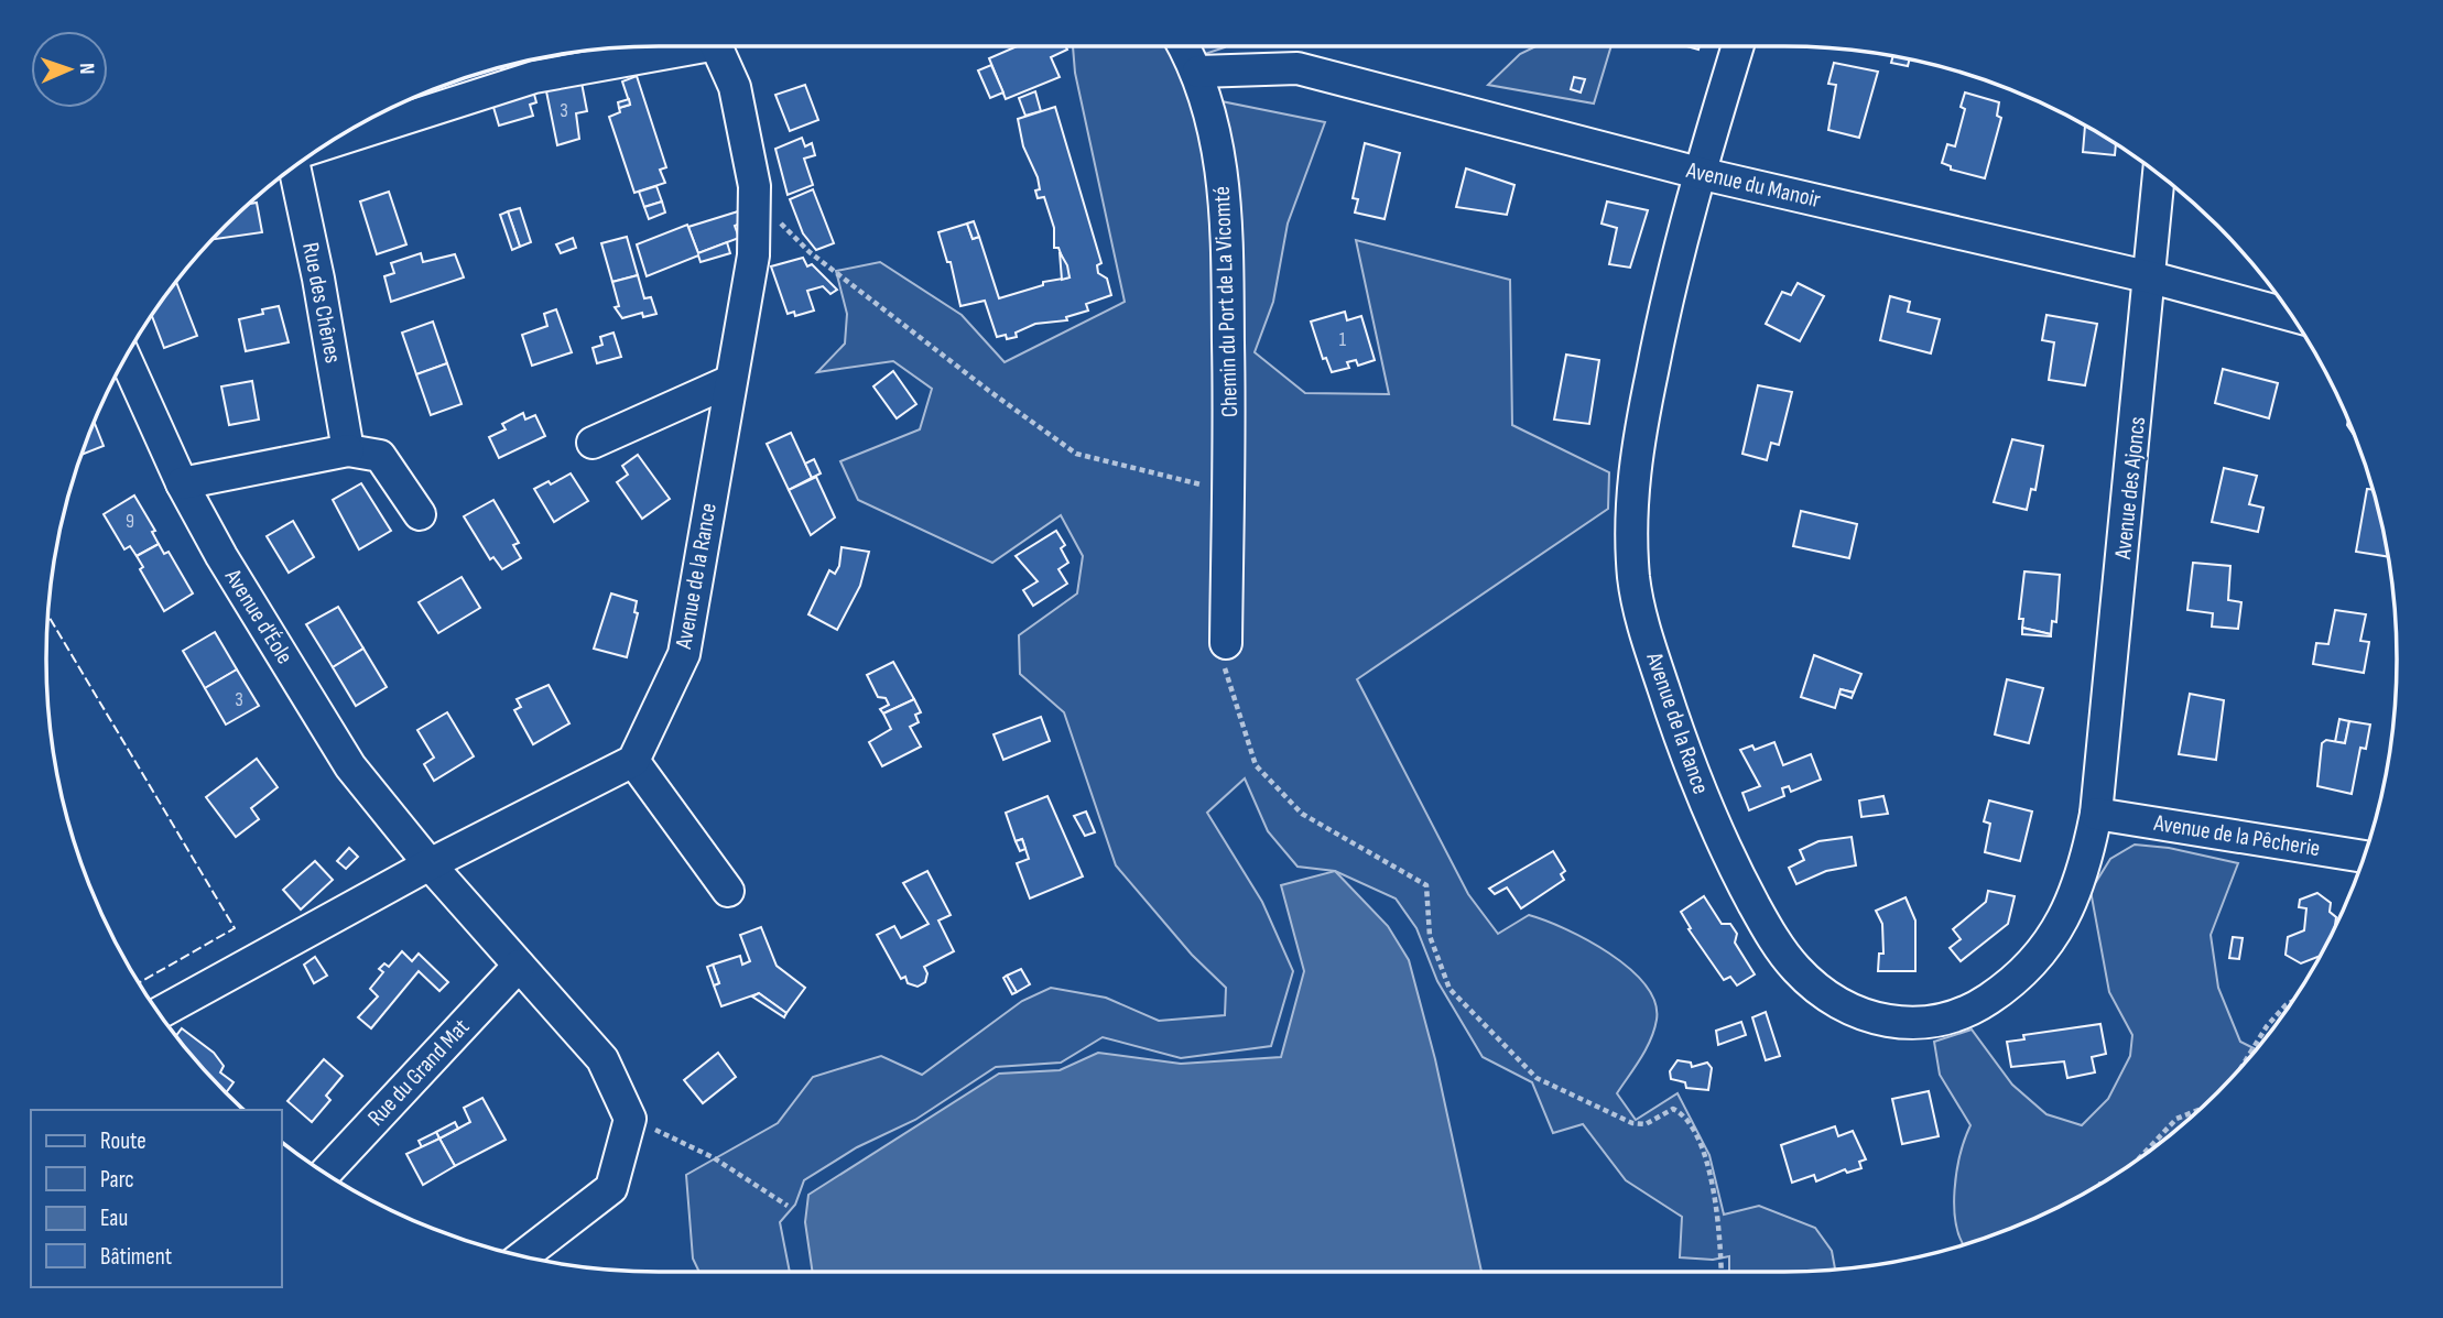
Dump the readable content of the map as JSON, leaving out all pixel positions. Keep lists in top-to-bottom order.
{
  "streets": {
    "street": [
      "Avenue du Manoir",
      "Chemin du Port de La Vicomté",
      "Rue des Chênes",
      "Avenue des Ajoncs",
      "Avenue de la Rance",
      "Avenue d'Éole",
      "Avenue de la Pêcherie",
      "Rue du Grand Mat"
    ]
  },
  "crossings": [
    ["Avenue du Manoir", "Chemin du Port de La Vicomté"],
    ["Avenue du Manoir", "Avenue des Ajoncs"],
    ["Avenue du Manoir", "Avenue de la Rance"],
    ["Avenue des Ajoncs", "Avenue de la Rance"],
    ["Avenue des Ajoncs", "Avenue de la Pêcherie"],
    ["Avenue de la Rance", "Avenue de la Pêcherie"]
  ],
  "house_numbers": [
    "3",
    "1",
    "9",
    "3"
  ],
  "legend": [
    "Route",
    "Parc",
    "Eau",
    "Bâtiment"
  ],
  "north": "right"
}
